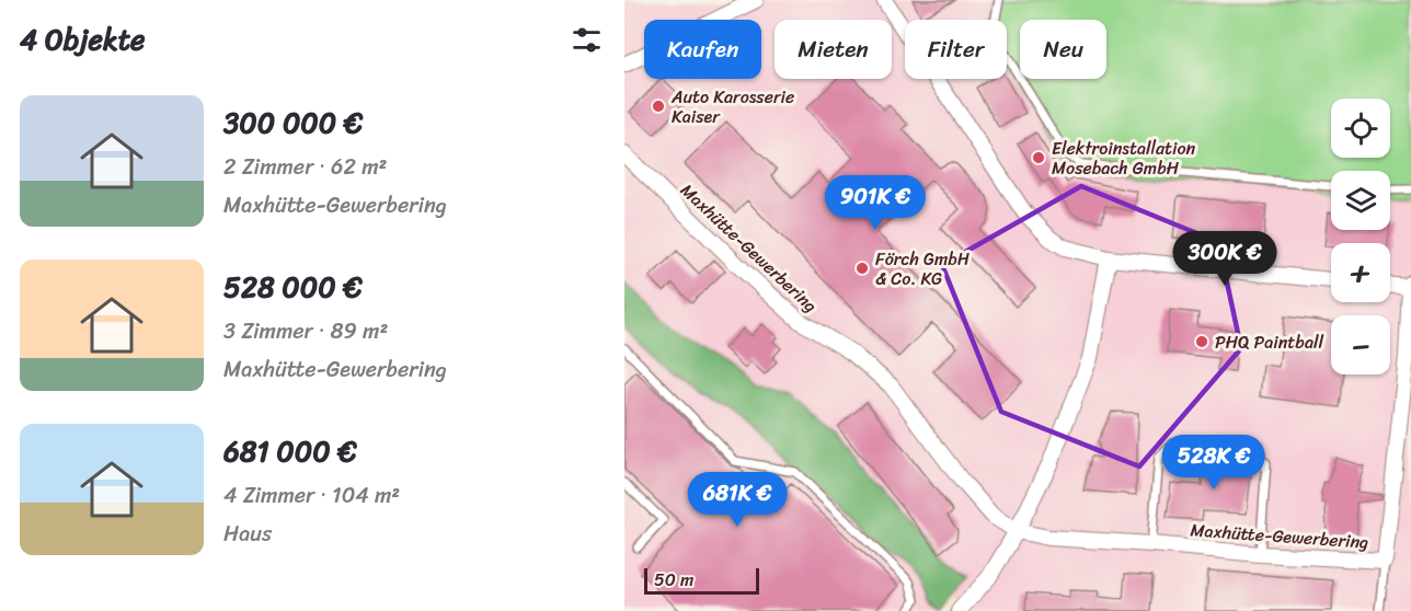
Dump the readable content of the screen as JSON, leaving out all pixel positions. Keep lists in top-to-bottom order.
{
  "streets": {
    "street": ["Maxhütte-Gewerbering"]
  },
  "places": [
    "Auto Karosserie Kaiser",
    "Elektroinstallation Mosebach GmbH",
    "Förch GmbH & Co. KG",
    "PHQ Paintball"
  ],
  "scale_bar": "50 m",
  "page": {
    "heading": "4 Objekte",
    "chip": [
      "Kaufen",
      "Mieten",
      "Filter",
      "Neu"
    ],
    "list": [
      {
        "name": "300 000 €",
        "note": "2 Zimmer · 62 m² · Maxhütte-Gewerbering"
      },
      {
        "name": "528 000 €",
        "note": "3 Zimmer · 89 m² · Maxhütte-Gewerbering"
      },
      {
        "name": "681 000 €",
        "note": "4 Zimmer · 104 m² · Haus"
      }
    ],
    "map_buttons": ["+", "−"],
    "price": [
      "901K €",
      "300K €",
      "528K €",
      "681K €"
    ],
    "scale": "50 m"
  }
}
